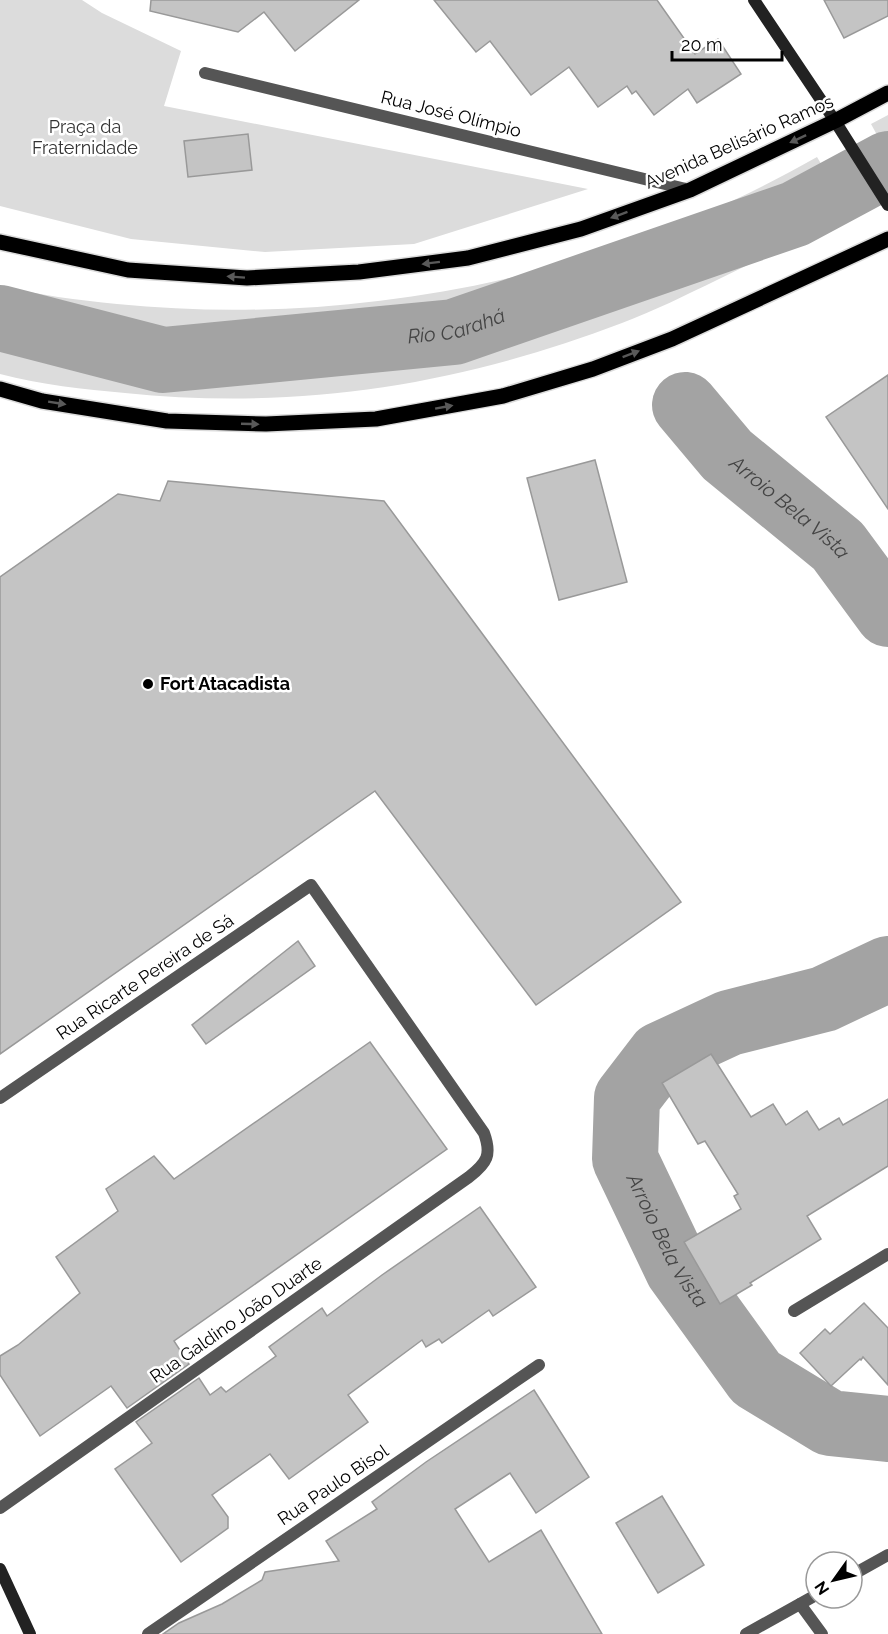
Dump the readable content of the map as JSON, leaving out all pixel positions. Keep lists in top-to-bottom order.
{
  "streets": {
    "main road": ["Avenida Belisário Ramos"],
    "street": [
      "Rua José Olímpio",
      "Rua Ricarte Pereira de Sá",
      "Rua Galdino João Duarte",
      "Rua Paulo Bisol"
    ]
  },
  "crossings": [
    ["Rua José Olímpio", "Avenida Belisário Ramos"],
    ["Rua Ricarte Pereira de Sá", "Rua Galdino João Duarte"]
  ],
  "water": ["Rio Carahá", "Arroio Bela Vista"],
  "parks": ["Praça da Fraternidade"],
  "places": ["Fort Atacadista"],
  "scale_bar": "20 m",
  "north": "bottom left"
}
